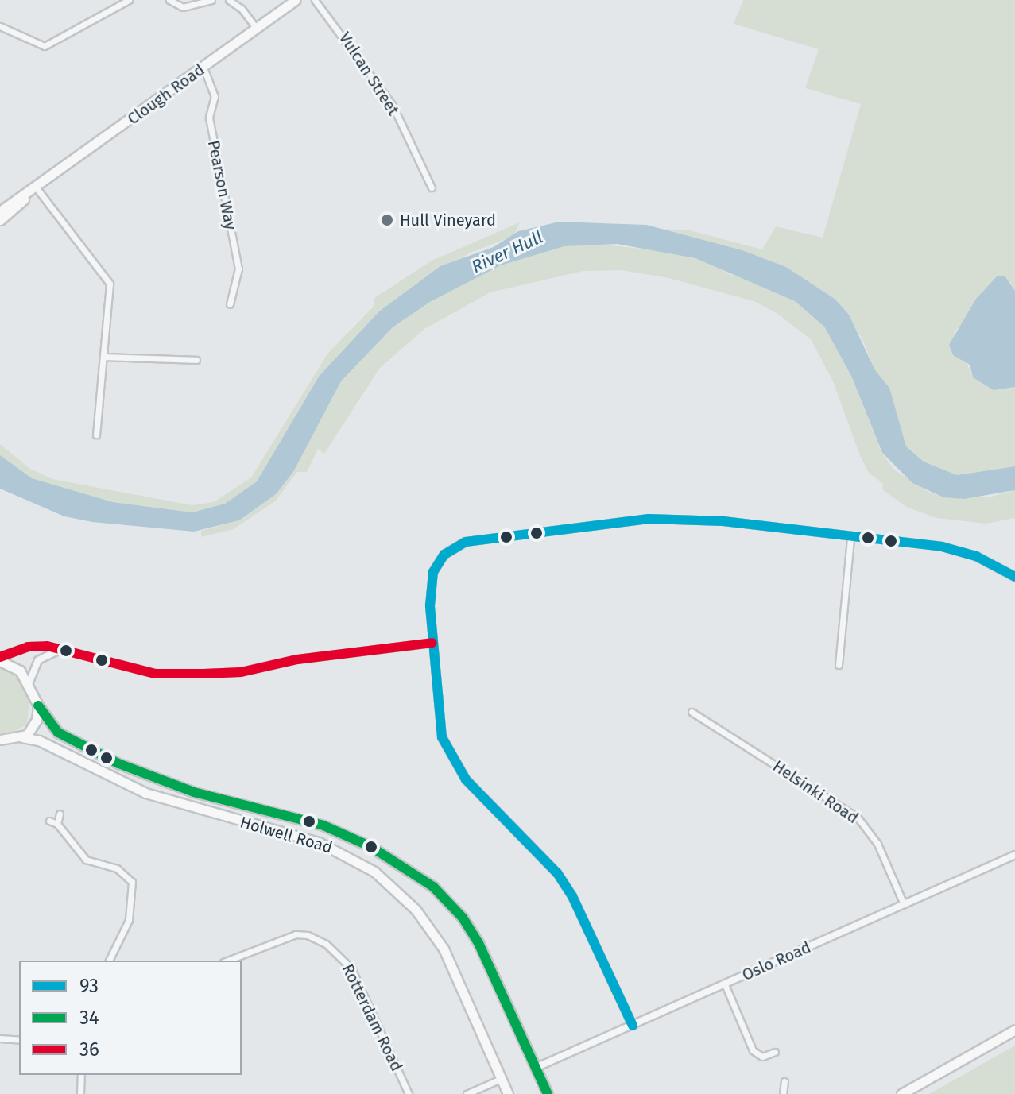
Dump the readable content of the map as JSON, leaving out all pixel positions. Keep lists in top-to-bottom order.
{
  "streets": {
    "main road": ["Clough Road", "Holwell Road"],
    "street": [
      "Vulcan Street",
      "Pearson Way",
      "Helsinki Road",
      "Oslo Road",
      "Rotterdam Road"
    ]
  },
  "crossings": [
    ["Clough Road", "Pearson Way"],
    ["Helsinki Road", "Oslo Road"],
    ["Holwell Road", "Oslo Road"]
  ],
  "water": ["River Hull"],
  "places": ["Hull Vineyard"],
  "lines": ["transit line 93", "transit line 36", "transit line 34"],
  "legend": ["93", "34", "36"]
}
